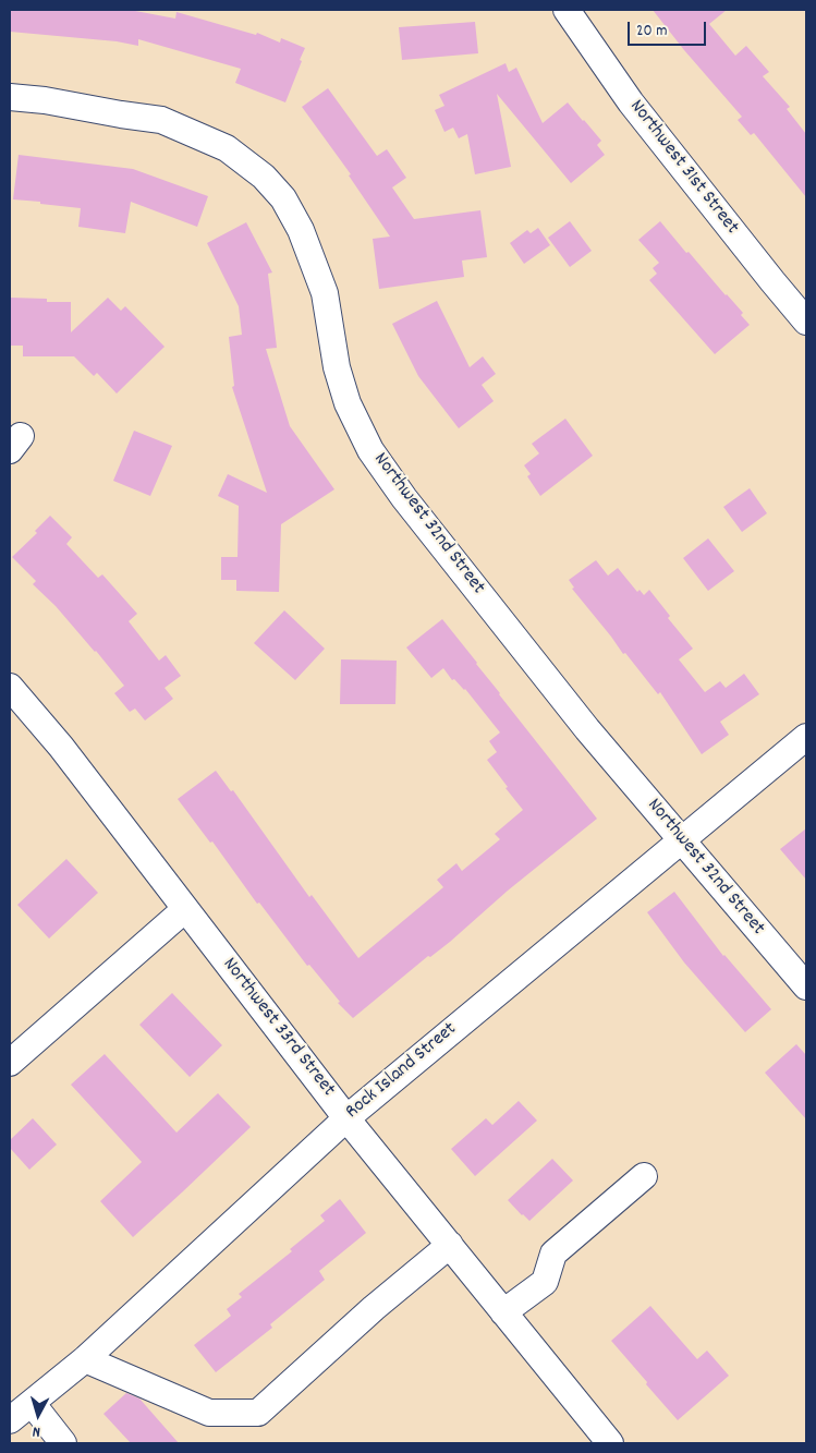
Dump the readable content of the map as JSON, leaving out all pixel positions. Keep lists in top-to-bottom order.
{
  "streets": {
    "street": [
      "Northwest 31st Street",
      "Northwest 32nd Street",
      "Northwest 33rd Street",
      "Rock Island Street"
    ]
  },
  "crossings": [
    ["Northwest 32nd Street", "Rock Island Street"],
    ["Northwest 33rd Street", "Rock Island Street"]
  ],
  "scale_bar": "20 m",
  "north": "bottom"
}
